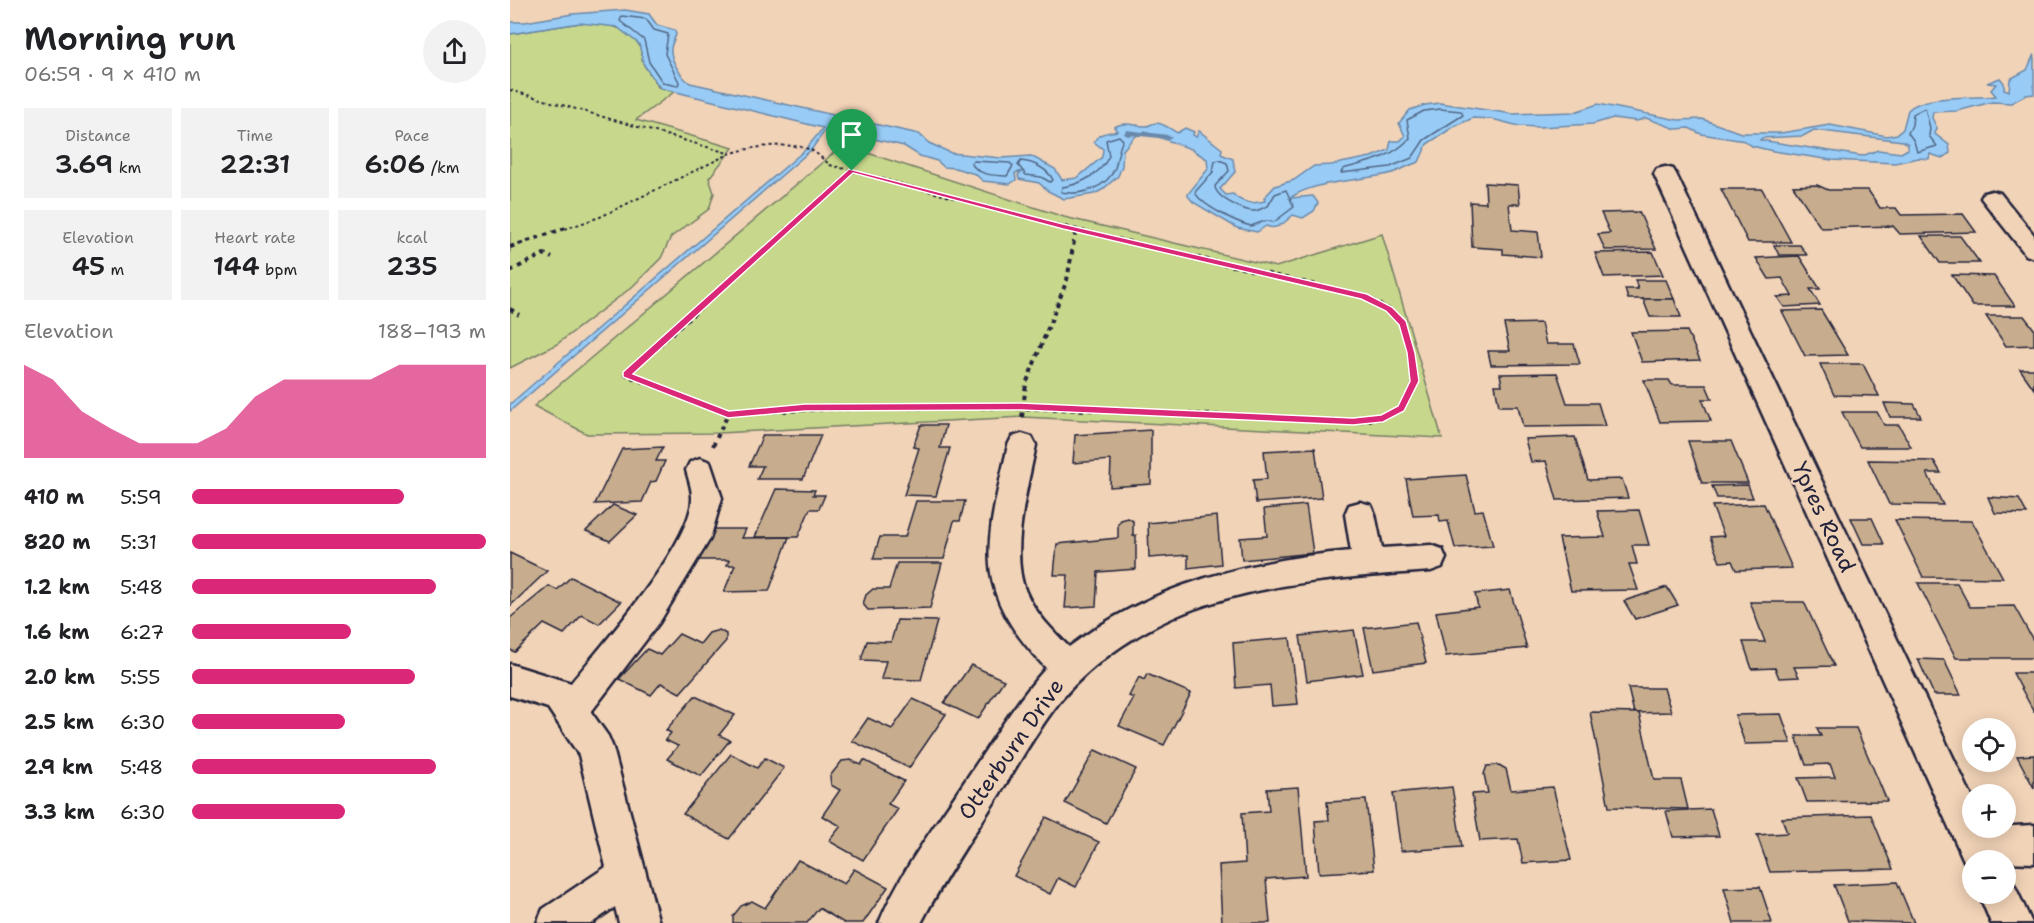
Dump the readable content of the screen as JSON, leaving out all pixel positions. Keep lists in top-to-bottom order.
{
  "streets": {
    "street": ["Ypres Road", "Otterburn Drive"]
  },
  "page": {
    "heading": ["Morning run", "06:59 · 9 × 410 m"],
    "stats": [
      ["Distance", "3.69 km"],
      ["Time", "22:31"],
      ["Pace", "6:06 /km"],
      ["Elevation", "45 m"],
      ["Heart rate", "144 bpm"],
      ["kcal", "235"]
    ],
    "chart": ["Elevation", "188–193 m"],
    "list": [
      {
        "name": "410 m",
        "note": "5:59"
      },
      {
        "name": "820 m",
        "note": "5:31"
      },
      {
        "name": "1.2 km",
        "note": "5:48"
      },
      {
        "name": "1.6 km",
        "note": "6:27"
      },
      {
        "name": "2.0 km",
        "note": "5:55"
      },
      {
        "name": "2.5 km",
        "note": "6:30"
      },
      {
        "name": "2.9 km",
        "note": "5:48"
      },
      {
        "name": "3.3 km",
        "note": "6:30"
      }
    ],
    "map_buttons": ["+", "−"]
  }
}
